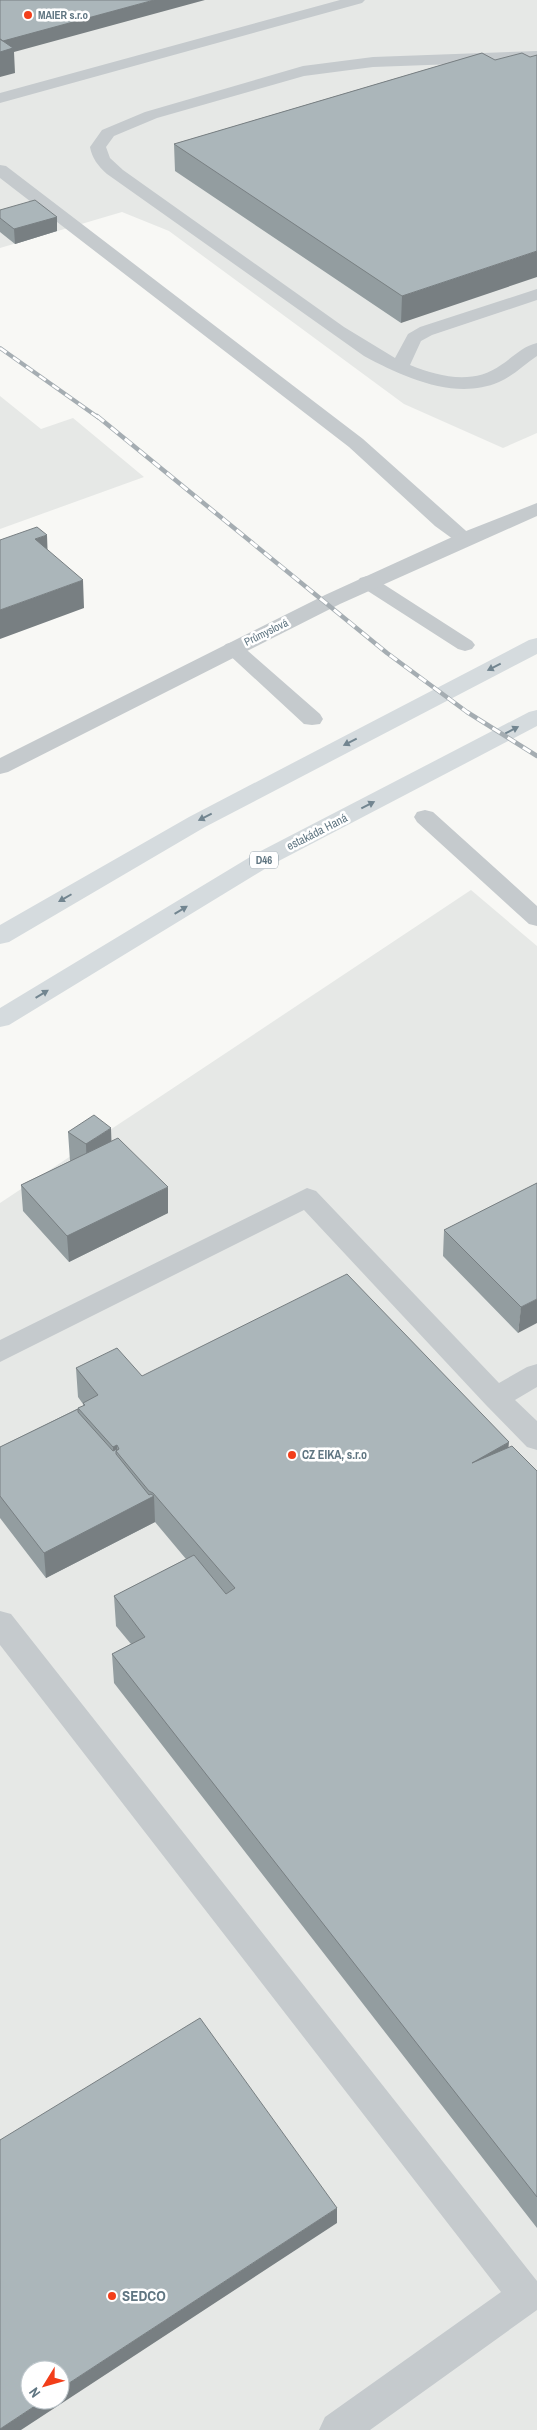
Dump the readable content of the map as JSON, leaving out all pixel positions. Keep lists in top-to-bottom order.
{
  "streets": {
    "highway": ["estakáda Haná", "D46"],
    "street": ["Průmyslová"]
  },
  "places": ["MAIER s.r.o", "CZ EIKA, s.r.o", "SEDCO"],
  "north": "bottom left"
}
